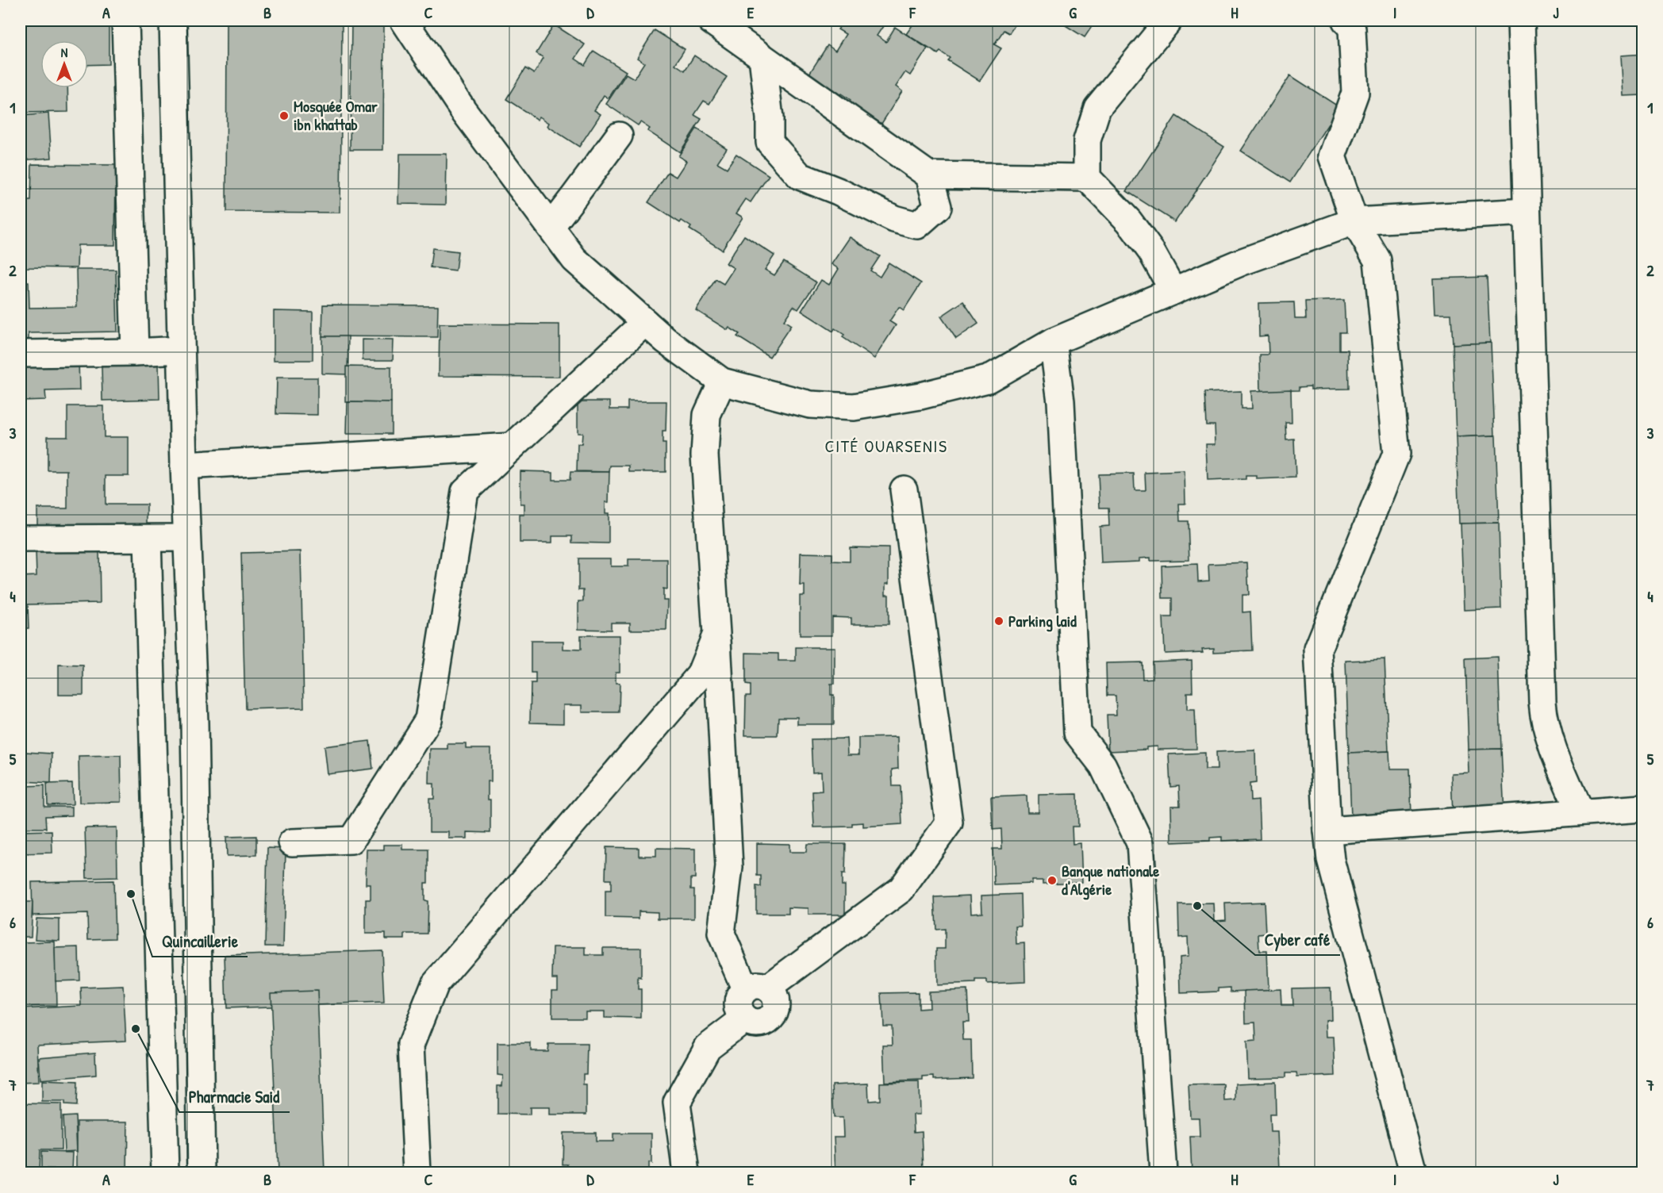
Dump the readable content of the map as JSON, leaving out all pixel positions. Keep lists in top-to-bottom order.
{
  "districts": ["CITÉ OUARSENIS"],
  "places": [
    "Mosquée Omar ibn khattab",
    "Parking laid",
    "Banque nationale d'Algérie",
    "Quincaillerie",
    "Cyber café",
    "Pharmacie Said"
  ],
  "north": "top",
  "grid": {
    "columns": [
      "A",
      "B",
      "C",
      "D",
      "E",
      "F",
      "G",
      "H",
      "I",
      "J"
    ],
    "rows": [
      "1",
      "2",
      "3",
      "4",
      "5",
      "6",
      "7"
    ]
  }
}
